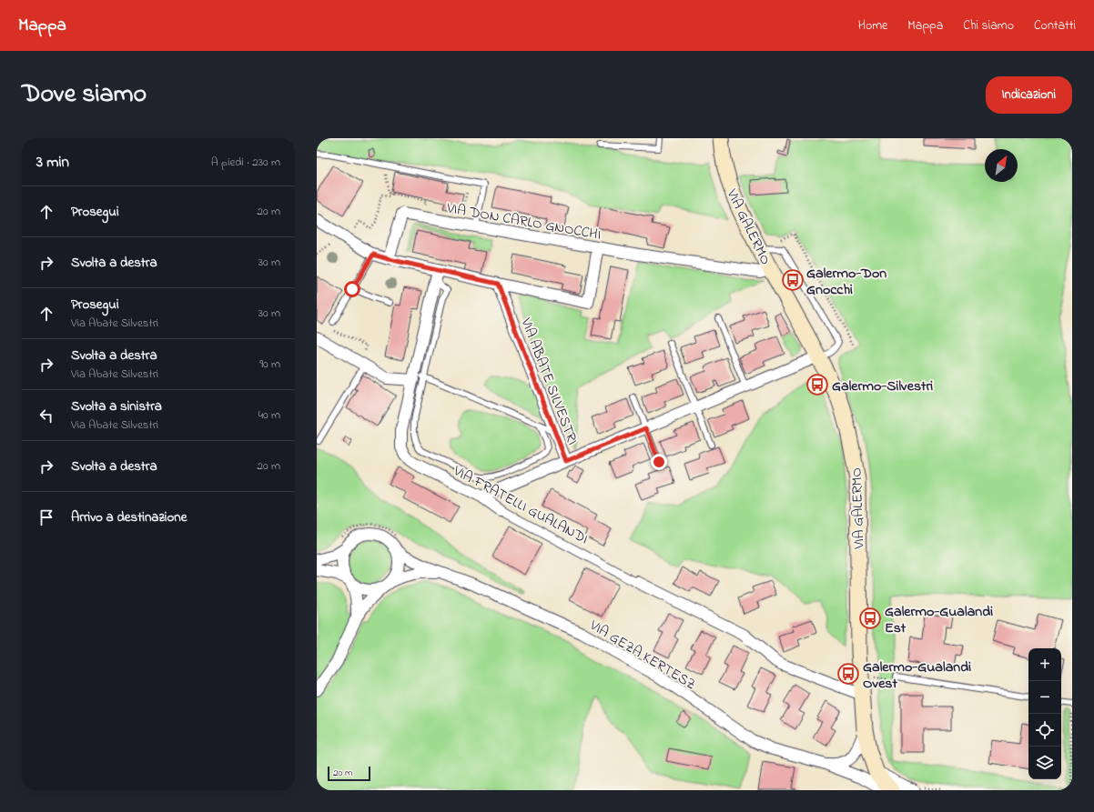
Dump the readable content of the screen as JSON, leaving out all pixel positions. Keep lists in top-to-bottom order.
{
  "streets": {
    "main road": ["VIA GALERMO"],
    "street": [
      "VIA DON CARLO GNOCCHI",
      "VIA ABATE SILVESTRI",
      "VIA FRATELLI GUALANDI",
      "VIA GEZA KERTESZ"
    ]
  },
  "crossings": [
    ["VIA DON CARLO GNOCCHI", "VIA GALERMO"],
    ["VIA GALERMO", "VIA ABATE SILVESTRI"],
    ["VIA GALERMO", "VIA FRATELLI GUALANDI"]
  ],
  "places": {
    "bus stop": [
      "Galermo-Don Gnocchi",
      "Galermo-Silvestri",
      "Galermo-Gualandi Est",
      "Galermo-Gualandi Ovest"
    ]
  },
  "scale_bar": "20 m",
  "north": "top right",
  "page": {
    "header": "Mappa",
    "nav": [
      "Home",
      "Mappa",
      "Chi siamo",
      "Contatti"
    ],
    "title": "Dove siamo",
    "buttons": "Indicazioni",
    "heading": ["3 min", "A piedi · 230 m"],
    "list": [
      ["Prosegui", "20 m"],
      ["Svolta a destra", "30 m"],
      ["Prosegui", "Via Abate Silvestri", "30 m"],
      ["Svolta a destra", "Via Abate Silvestri", "90 m"],
      ["Svolta a sinistra", "Via Abate Silvestri", "40 m"],
      ["Svolta a destra", "20 m"],
      "Arrivo a destinazione"
    ],
    "map_buttons": ["+", "−"],
    "scale": "20 m"
  }
}
